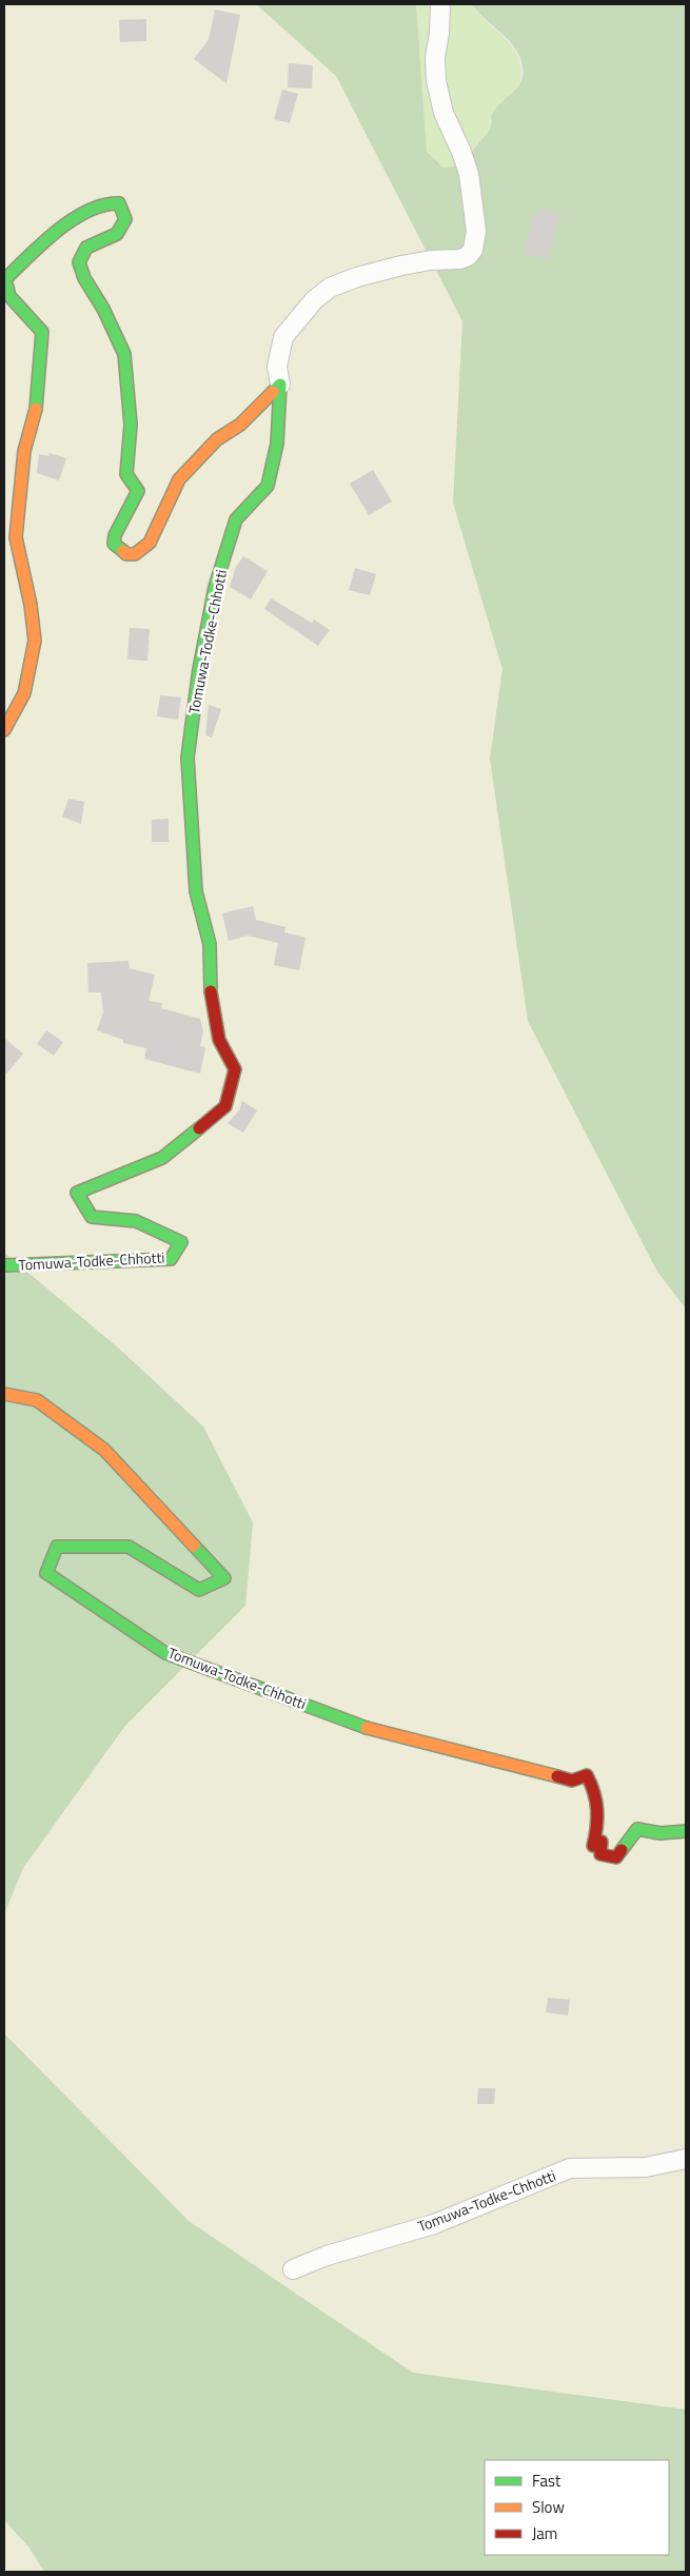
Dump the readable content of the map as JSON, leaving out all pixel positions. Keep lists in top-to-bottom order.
{
  "streets": {
    "street": ["Tomuwa-Todke-Chhotti"]
  },
  "legend": ["Fast", "Slow", "Jam"]
}
